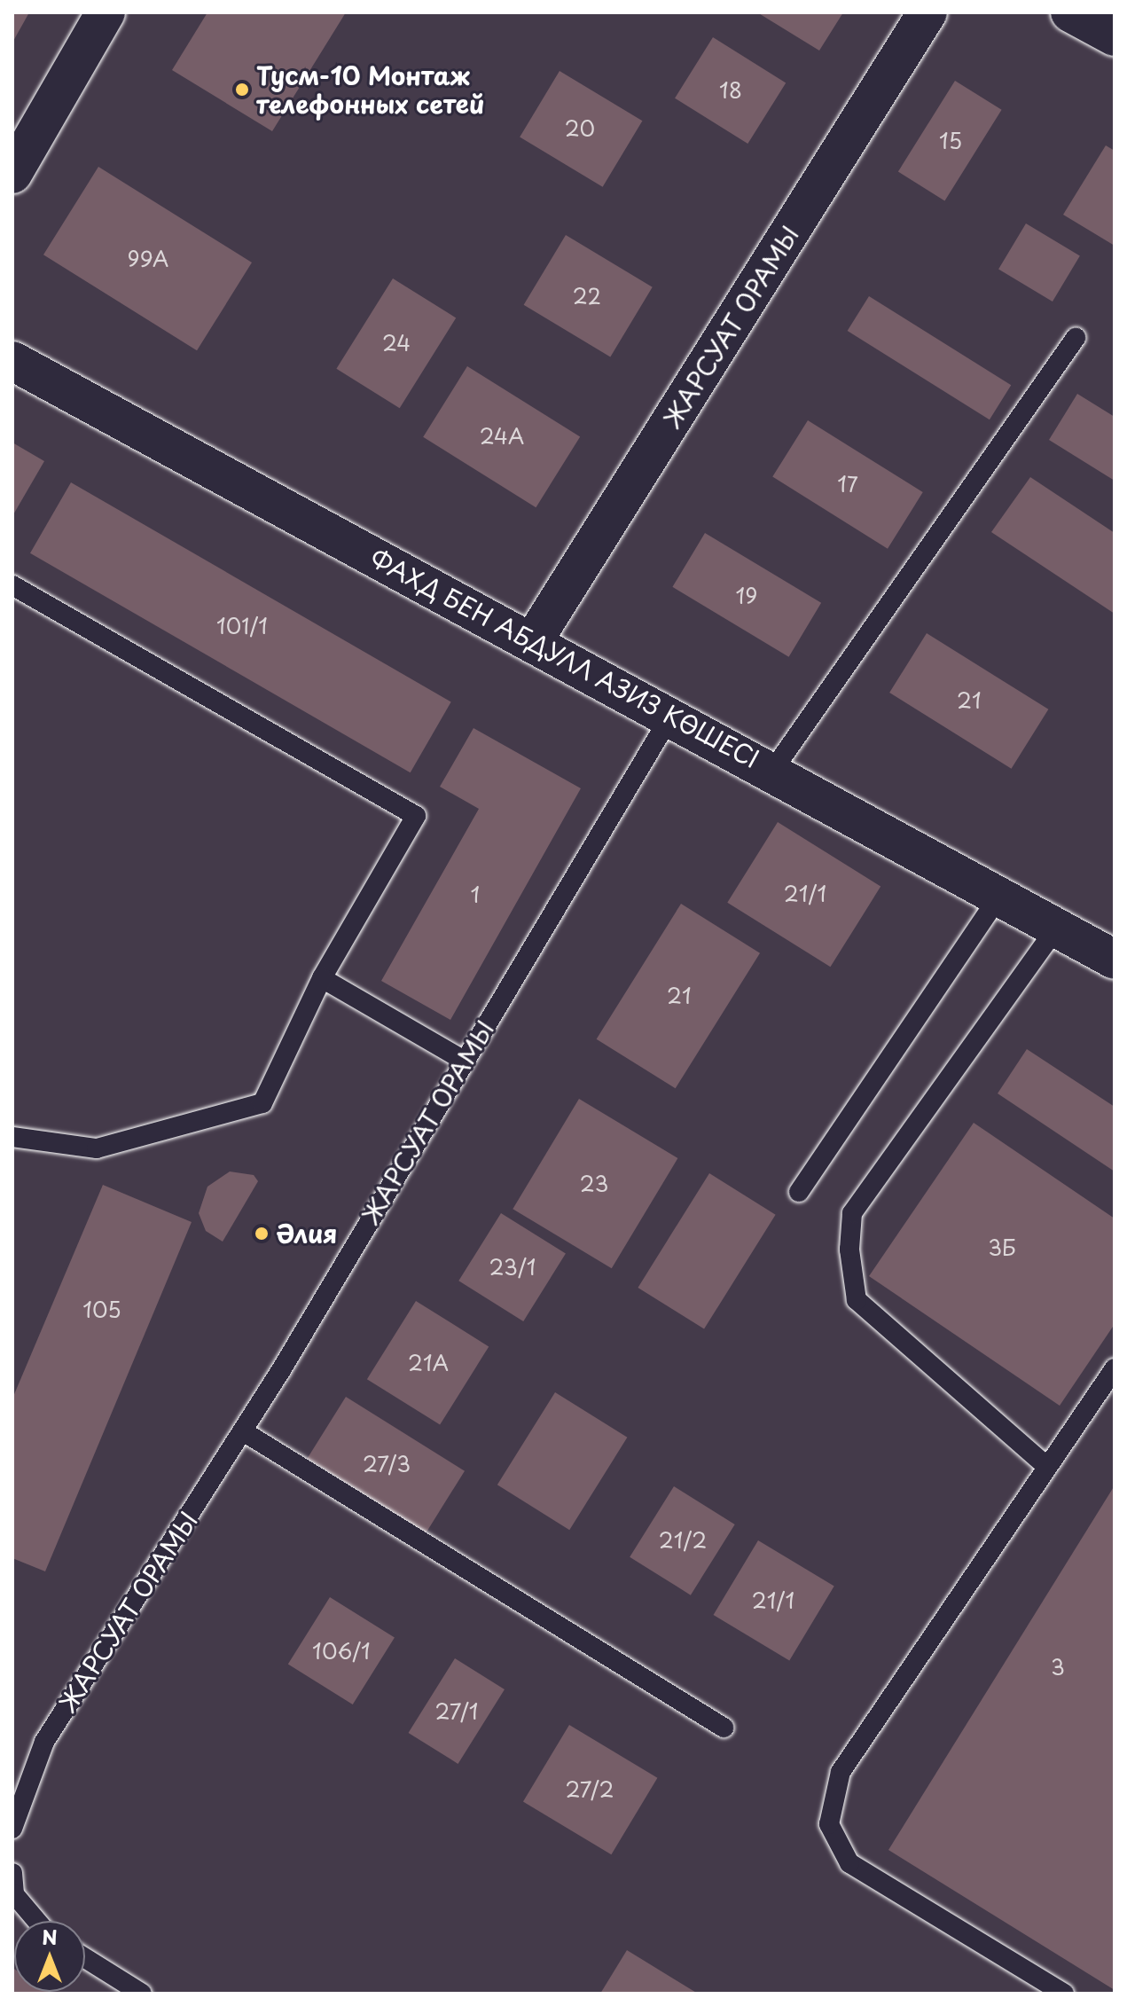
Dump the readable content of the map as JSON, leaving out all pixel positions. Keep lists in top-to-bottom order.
{
  "streets": {
    "street": ["ЖАРСУАТ ОРАМЫ", "ФАХД БЕН АБДУЛЛ АЗИЗ КӨШЕСІ"]
  },
  "crossings": [
    ["ЖАРСУАТ ОРАМЫ", "ФАХД БЕН АБДУЛЛ АЗИЗ КӨШЕСІ"]
  ],
  "places": ["Тусм-10 Монтаж телефонных сетей", "Әлия"],
  "house_numbers": [
    "18",
    "20",
    "15",
    "99А",
    "22",
    "24",
    "24А",
    "17",
    "19",
    "101/1",
    "21",
    "21/1",
    "1",
    "21",
    "23",
    "3Б",
    "23/1",
    "105",
    "21А",
    "27/3",
    "21/2",
    "21/1",
    "106/1",
    "3",
    "27/1",
    "27/2"
  ],
  "north": "top"
}
